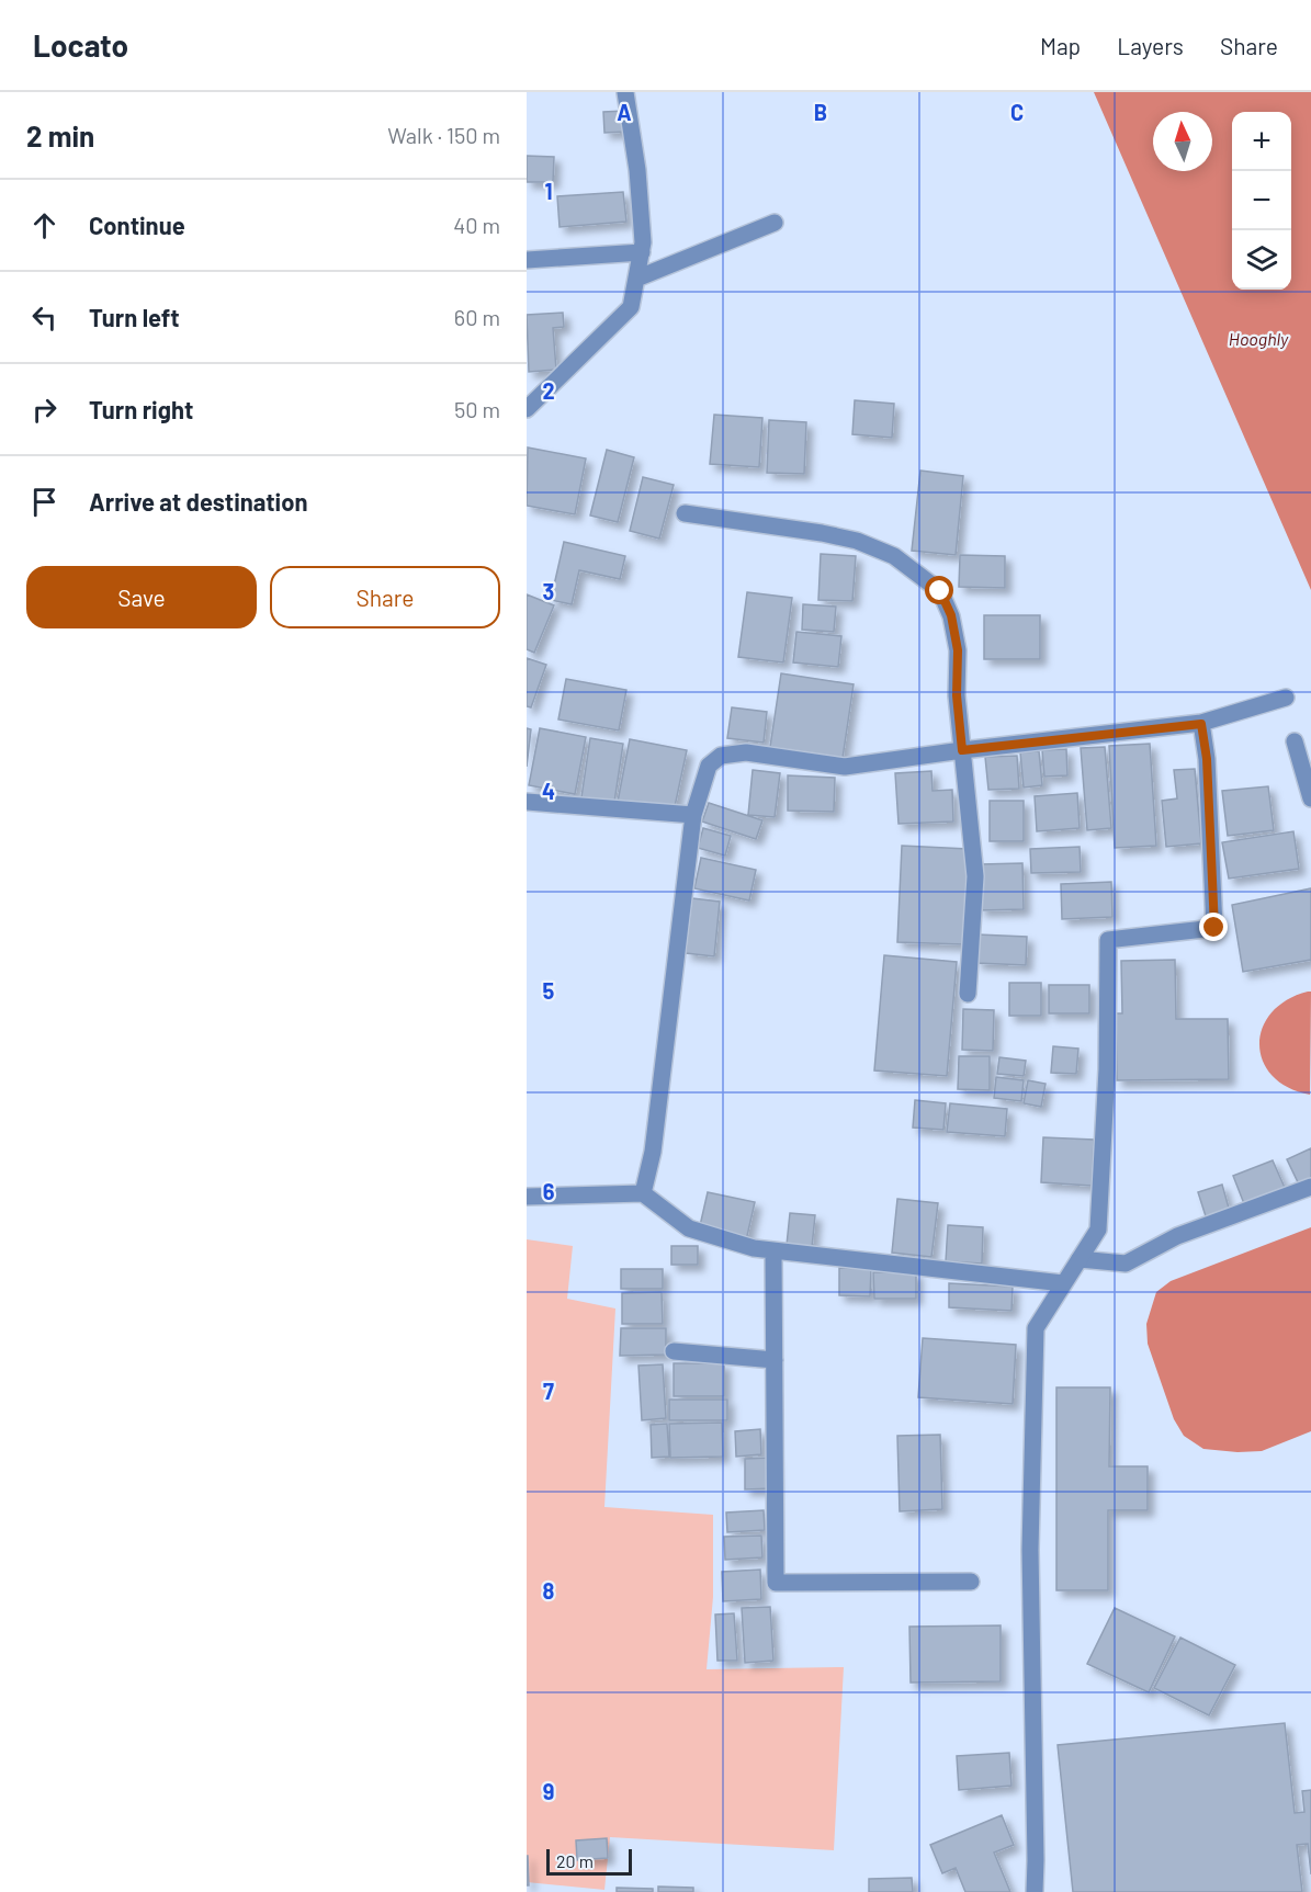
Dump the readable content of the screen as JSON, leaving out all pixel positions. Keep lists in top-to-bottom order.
{
  "water": ["Hooghly"],
  "scale_bar": "20 m",
  "north": "top",
  "page": {
    "header": "Locato",
    "nav": ["Map", "Layers", "Share"],
    "heading": ["2 min", "Walk · 150 m"],
    "map_buttons": ["+", "−"],
    "list": [
      ["Continue", "40 m"],
      ["Turn left", "60 m"],
      ["Turn right", "50 m"],
      "Arrive at destination"
    ],
    "buttons": ["Save", "Share"],
    "scale": "20 m"
  },
  "grid": {
    "columns": ["A", "B", "C"],
    "rows": [
      "1",
      "2",
      "3",
      "4",
      "5",
      "6",
      "7",
      "8",
      "9"
    ]
  }
}
